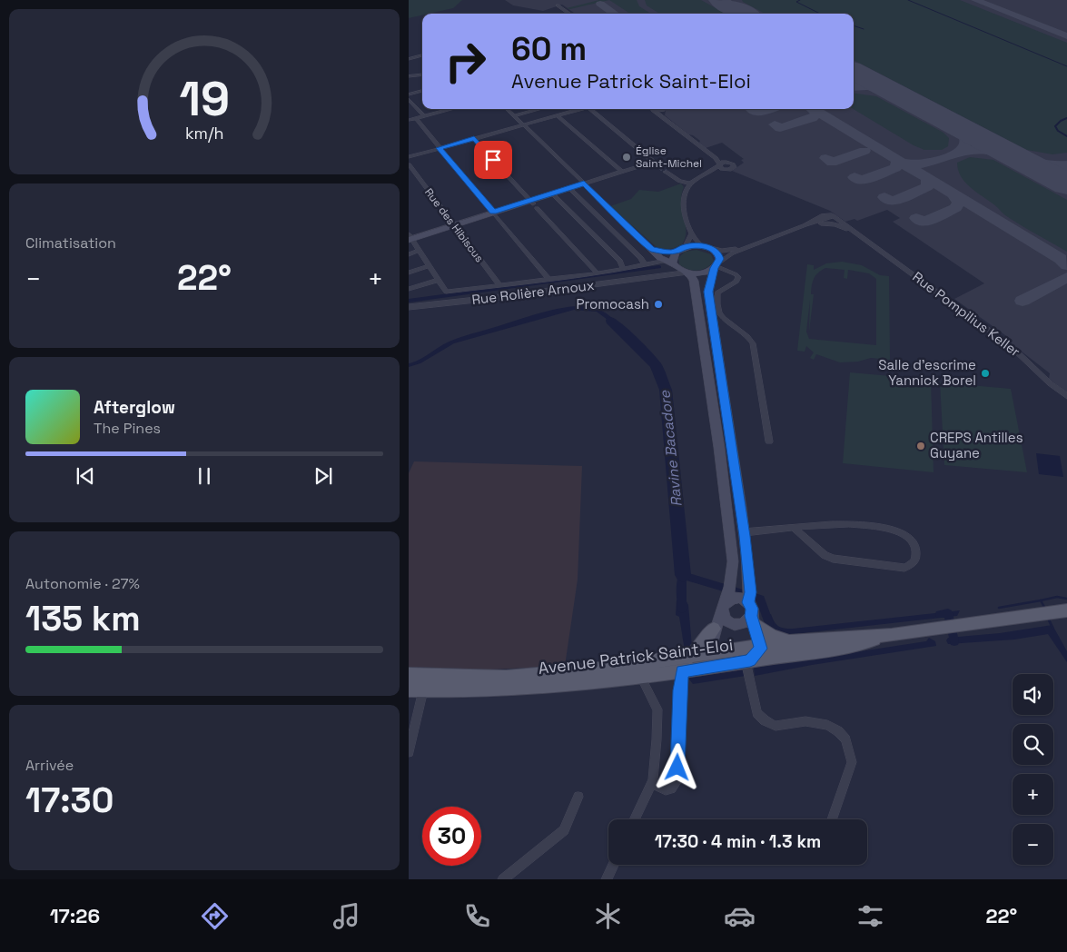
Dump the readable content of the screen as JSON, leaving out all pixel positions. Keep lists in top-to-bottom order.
{
  "streets": {
    "main road": ["Avenue Patrick Saint-Eloi"],
    "street": ["Rue des Hibiscus", "Rue Rolière Arnoux", "Rue Pompilius Keller"]
  },
  "water": ["Ravine Bacadore"],
  "places": [
    "Église Saint-Michel",
    "Promocash",
    "Salle d'escrime Yannick Borel",
    "CREPS Antilles Guyane"
  ],
  "page": {
    "turn": ["60 m", "Avenue Patrick Saint-Eloi"],
    "tile": [
      "Climatisation",
      ["Autonomie · 27%", "135 km"],
      ["Arrivée", "17:30"]
    ],
    "heat": ["−", "22°", "+"],
    "song": ["Afterglow", "The Pines"],
    "map_buttons": ["+", "−"],
    "limit": "30",
    "trip": "17:30 · 4 min · 1.3 km",
    "tabs": ["17:26", "22°"],
    "gauge": ["19", "km/h"]
  }
}
